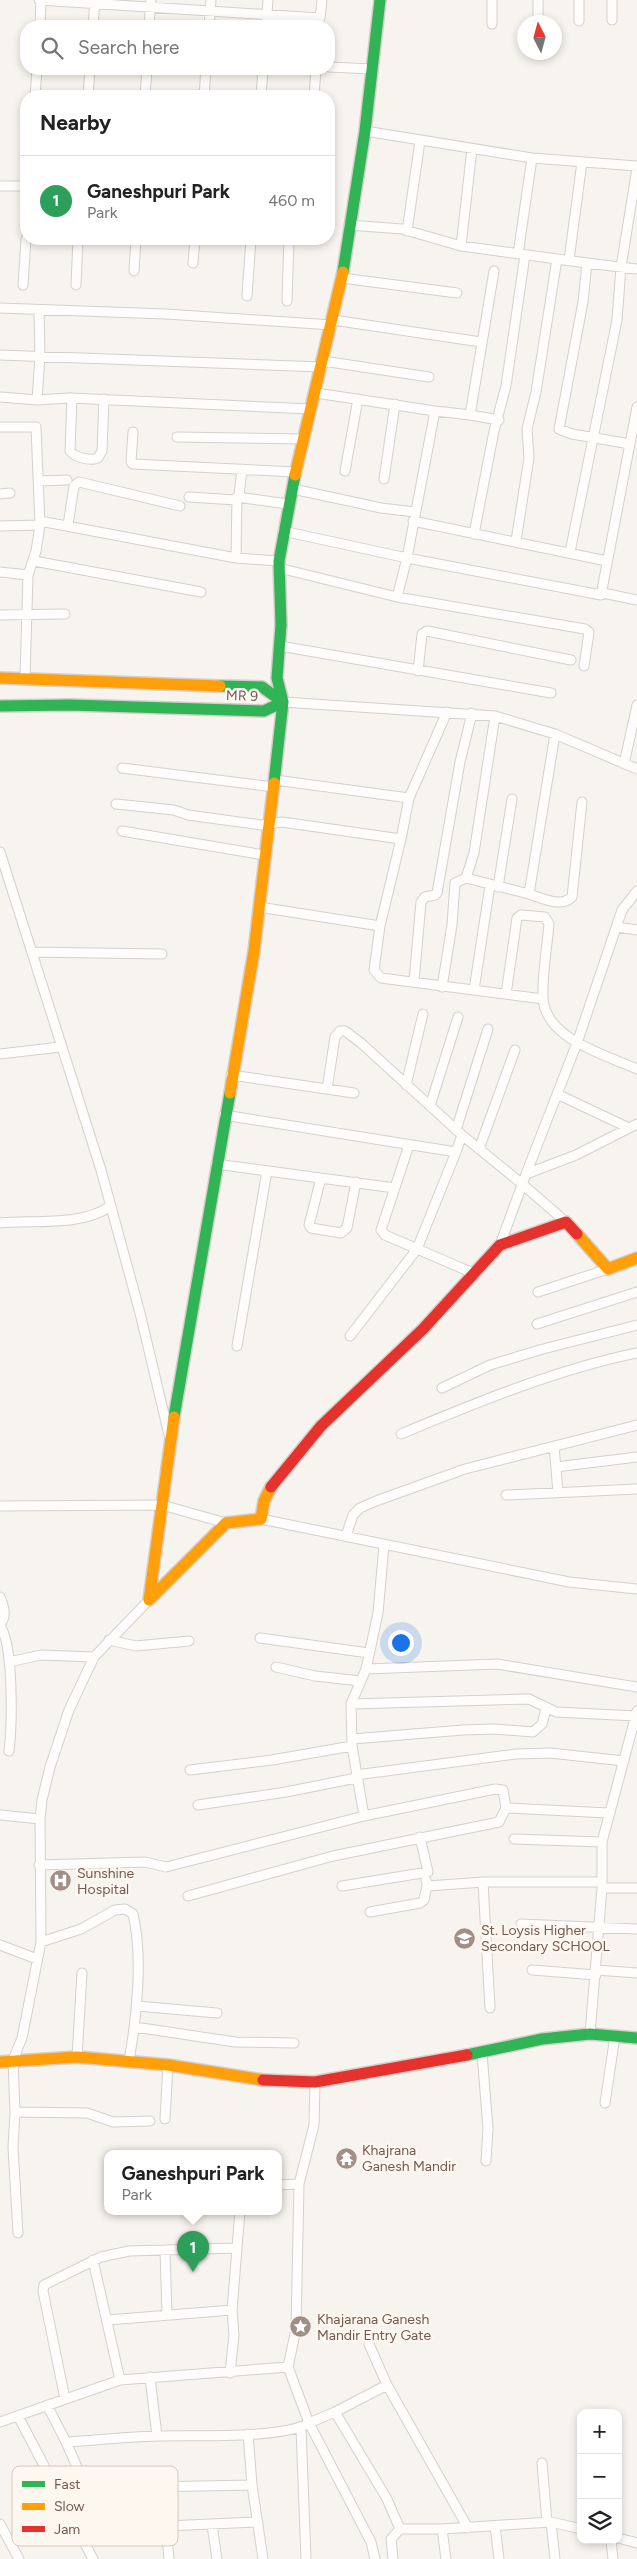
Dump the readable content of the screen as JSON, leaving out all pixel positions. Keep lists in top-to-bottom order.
{
  "streets": {
    "street": ["MR 9"]
  },
  "places": {
    "hospital": ["Sunshine Hospital"],
    "school or university": ["St. Loysis Higher Secondary SCHOOL"],
    "temple": ["Khajrana Ganesh Mandir"],
    "place": ["Khajarana Ganesh Mandir Entry Gate"]
  },
  "legend": ["Fast", "Slow", "Jam"],
  "north": "top",
  "page": {
    "search": "Search here",
    "heading": "Nearby",
    "list": [
      {
        "mark": "1",
        "name": "Ganeshpuri Park",
        "note": "Park",
        "value": "460 m"
      }
    ],
    "popup": ["Ganeshpuri Park", "Park"],
    "pins": "1",
    "map_buttons": ["+", "−"]
  }
}
